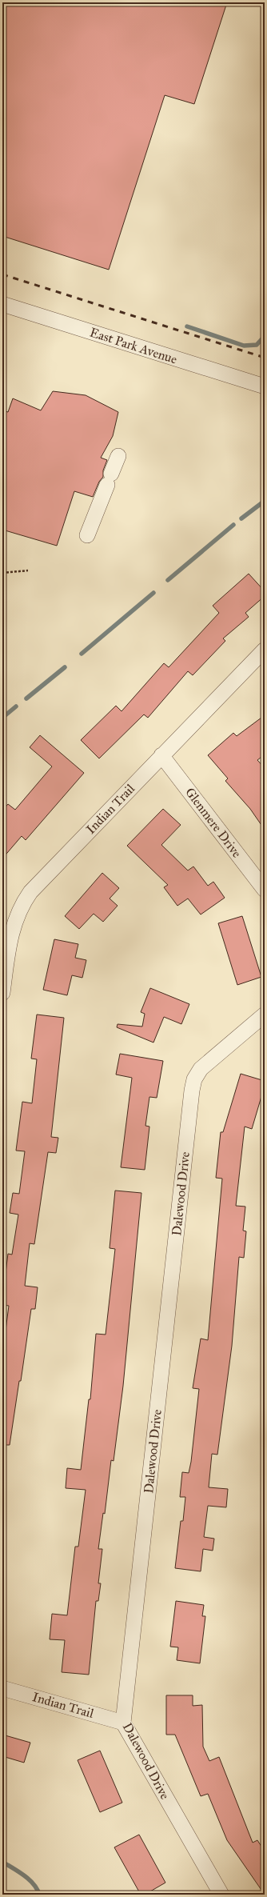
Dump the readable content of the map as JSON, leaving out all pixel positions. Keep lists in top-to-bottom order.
{
  "streets": {
    "street": [
      "East Park Avenue",
      "Indian Trail",
      "Glenmere Drive",
      "Dalewood Drive"
    ]
  },
  "crossings": [
    ["Indian Trail", "Glenmere Drive"],
    ["Indian Trail", "Dalewood Drive"]
  ]
}
